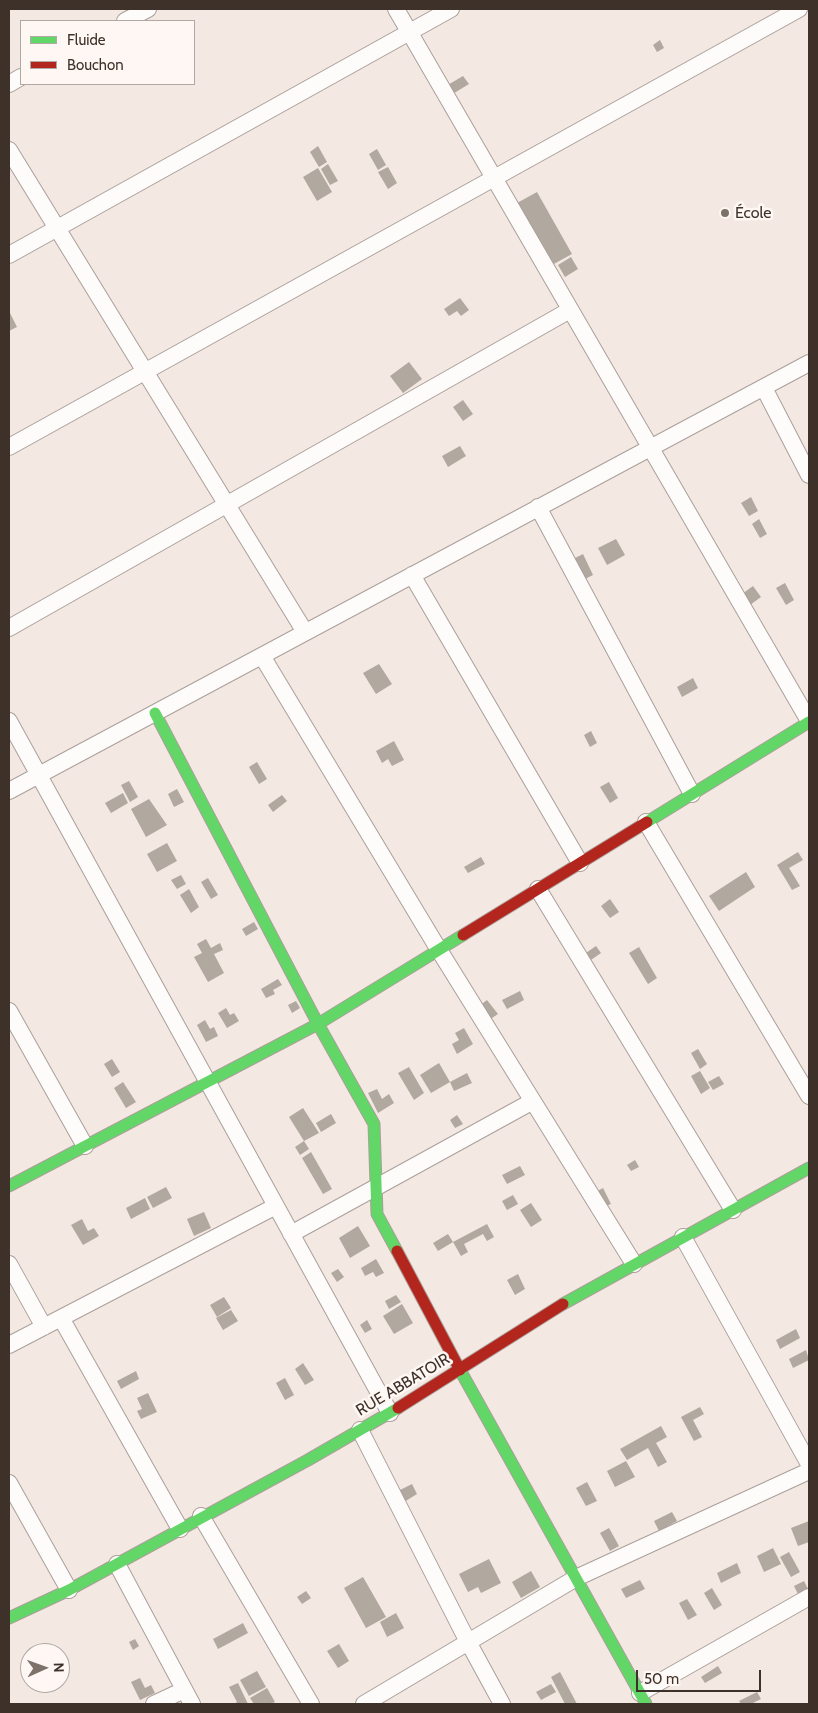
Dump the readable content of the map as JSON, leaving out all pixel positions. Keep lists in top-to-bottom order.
{
  "streets": {
    "street": ["RUE ABBATOIR"]
  },
  "places": ["École"],
  "legend": ["Fluide", "Bouchon"],
  "scale_bar": "50 m",
  "north": "right"
}
